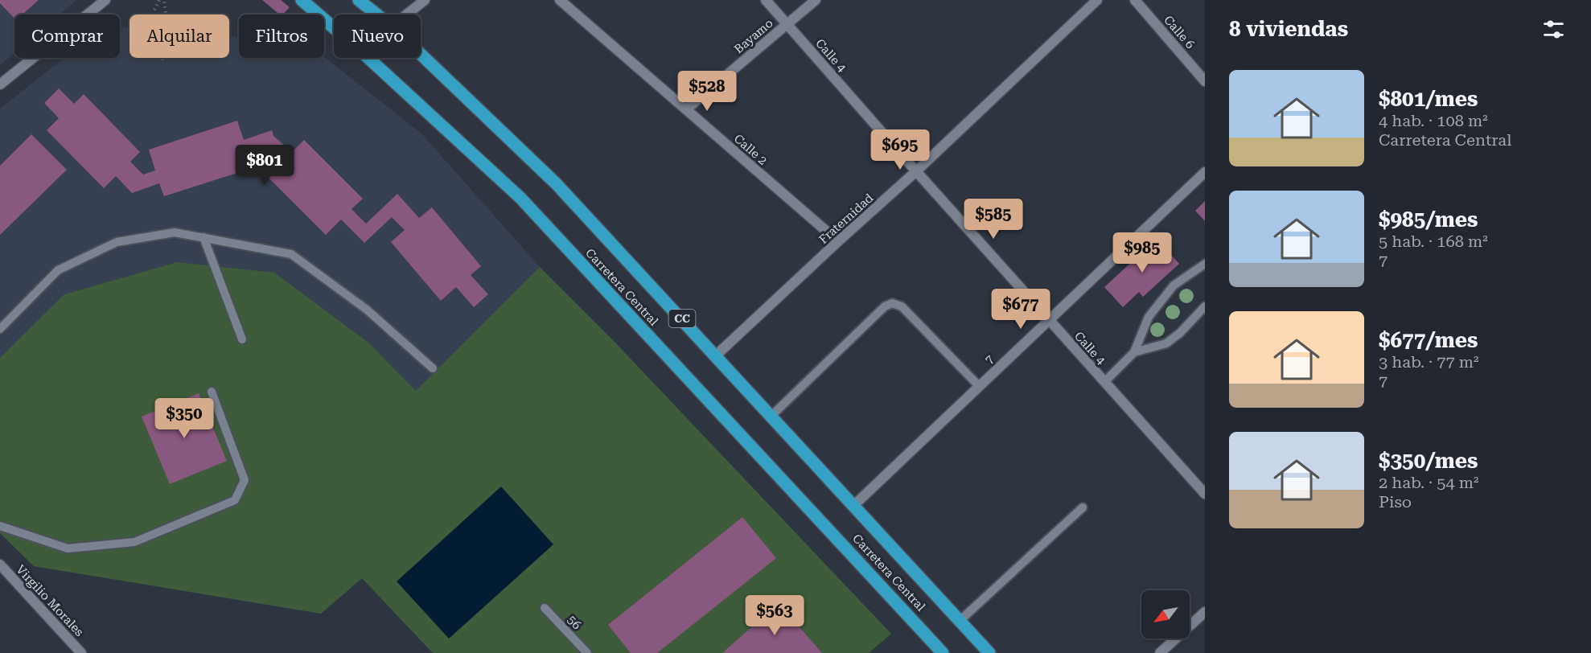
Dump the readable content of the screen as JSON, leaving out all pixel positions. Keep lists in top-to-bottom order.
{
  "streets": {
    "main road": ["Carretera Central", "CC"],
    "street": [
      "Calle 6",
      "Bayamo",
      "Calle 4",
      "Calle 2",
      "Fraternidad",
      "7",
      "Virgilio Morales"
    ],
    "lane": ["56"]
  },
  "crossings": [
    ["Bayamo", "Calle 4"],
    ["Bayamo", "Calle 2"],
    ["Calle 4", "Fraternidad"],
    ["Calle 4", "7"],
    ["Calle 2", "Fraternidad"],
    ["Fraternidad", "Carretera Central"],
    ["Carretera Central", "7"]
  ],
  "north": "bottom left",
  "page": {
    "heading": "8 viviendas",
    "chip": [
      "Comprar",
      "Alquilar",
      "Filtros",
      "Nuevo"
    ],
    "list": [
      {
        "name": "$801/mes",
        "note": "4 hab. · 108 m² · Carretera Central"
      },
      {
        "name": "$985/mes",
        "note": "5 hab. · 168 m² · 7"
      },
      {
        "name": "$677/mes",
        "note": "3 hab. · 77 m² · 7"
      },
      {
        "name": "$350/mes",
        "note": "2 hab. · 54 m² · Piso"
      }
    ],
    "price": [
      "$528",
      "$695",
      "$801",
      "$585",
      "$985",
      "$677",
      "$350",
      "$563"
    ]
  }
}
